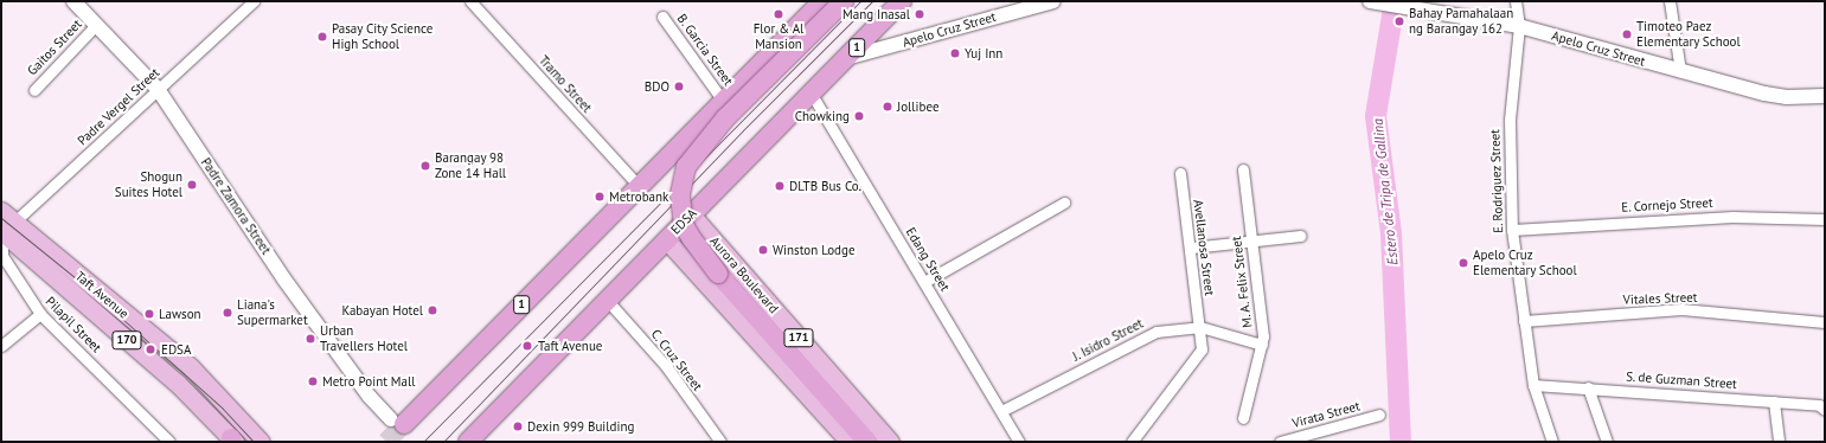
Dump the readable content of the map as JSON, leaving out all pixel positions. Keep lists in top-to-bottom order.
{
  "streets": {
    "highway": ["1", "EDSA"],
    "main road": [
      "Aurora Boulevard",
      "Taft Avenue",
      "171",
      "170"
    ],
    "street": [
      "Apelo Cruz Street",
      "Gaitos Street",
      "B. Garcia Street",
      "Tramo Street",
      "Padre Vergel Street",
      "E. Rodriguez Street",
      "E. Cornejo Street",
      "Padre Zamora Street",
      "Avellanosa Street",
      "Edang Street",
      "M. A. Felix Street",
      "Vitales Street",
      "Pilapil Street",
      "J. Isidro Street",
      "C. Cruz Street",
      "S. de Guzman Street",
      "Virata Street"
    ]
  },
  "crossings": [
    ["Apelo Cruz Street", "E. Rodriguez Street"],
    ["Apelo Cruz Street", "EDSA"],
    ["Gaitos Street", "Padre Zamora Street"],
    ["1", "B. Garcia Street"],
    ["1", "Tramo Street"],
    ["1", "Padre Zamora Street"],
    ["Padre Vergel Street", "Padre Zamora Street"],
    ["Padre Vergel Street", "Taft Avenue"],
    ["Padre Vergel Street", "Pilapil Street"],
    ["E. Rodriguez Street", "E. Cornejo Street"],
    ["E. Rodriguez Street", "Vitales Street"],
    ["E. Rodriguez Street", "S. de Guzman Street"],
    ["EDSA", "Edang Street"],
    ["EDSA", "Aurora Boulevard"],
    ["EDSA", "171"],
    ["EDSA", "C. Cruz Street"],
    ["Avellanosa Street", "J. Isidro Street"],
    ["Edang Street", "J. Isidro Street"],
    ["M. A. Felix Street", "J. Isidro Street"],
    ["Taft Avenue", "Pilapil Street"]
  ],
  "water": ["Estero de Tripa de Gallina"],
  "places": [
    "Flor & Al Mansion",
    "Mang Inasal",
    "Bahay Pamahalaan ng Barangay 162",
    "Timoteo Paez Elementary School",
    "Pasay City Science High School",
    "Yuj Inn",
    "BDO",
    "Jollibee",
    "Chowking",
    "Barangay 98 Zone 14 Hall",
    "Shogun Suites Hotel",
    "DLTB Bus Co.",
    "Metrobank",
    "Winston Lodge",
    "Apelo Cruz Elementary School",
    "Kabayan Hotel",
    "Liana's Supermarket",
    "Lawson",
    "Urban Travellers Hotel",
    "Taft Avenue",
    "EDSA",
    "Metro Point Mall",
    "Dexin 999 Building"
  ]
}
